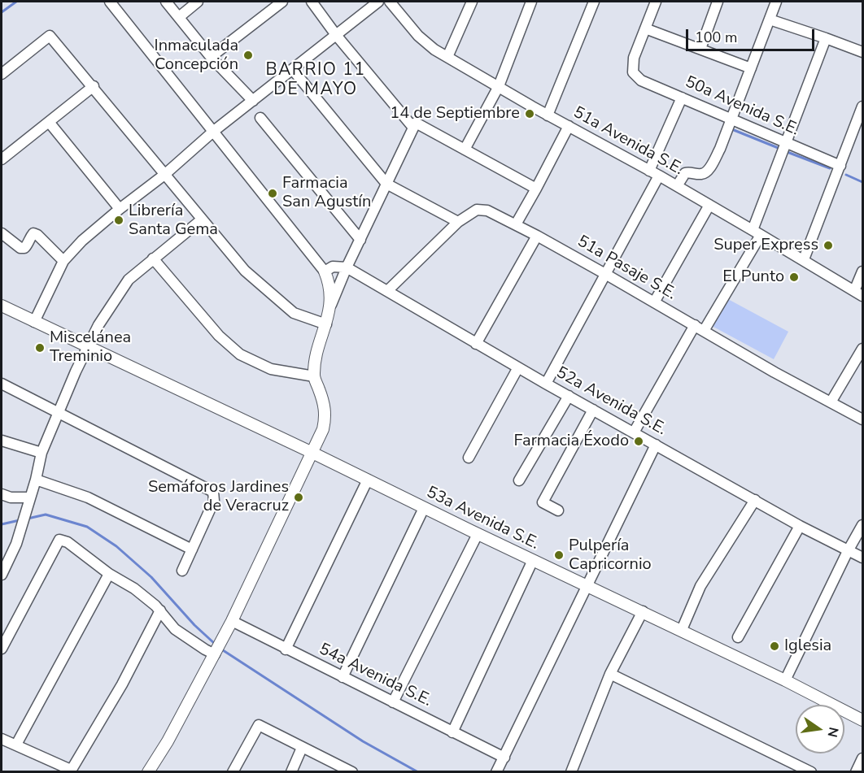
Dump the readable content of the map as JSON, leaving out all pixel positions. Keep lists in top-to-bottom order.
{
  "streets": {
    "street": [
      "50a Avenida S.E.",
      "51a Avenida S.E.",
      "51a Pasaje S.E.",
      "52a Avenida S.E.",
      "53a Avenida S.E.",
      "54a Avenida S.E."
    ]
  },
  "crossings": [
    ["51a Pasaje S.E.", "52a Avenida S.E."]
  ],
  "districts": ["BARRIO 11 DE MAYO"],
  "places": [
    "Inmaculada Concepción",
    "14 de Septiembre",
    "Farmacia San Agustín",
    "Librería Santa Gema",
    "Super Express",
    "El Punto",
    "Miscelánea Treminio",
    "Farmacia Éxodo",
    "Semáforos Jardines de Veracruz",
    "Pulpería Capricornio",
    "Iglesia"
  ],
  "scale_bar": "100 m",
  "north": "right"
}
